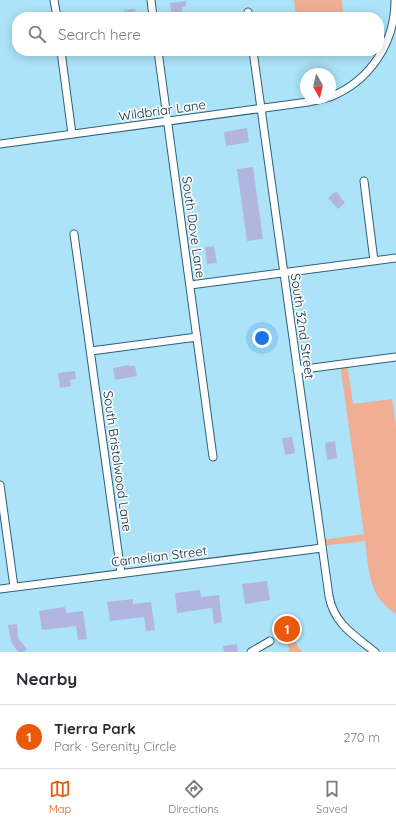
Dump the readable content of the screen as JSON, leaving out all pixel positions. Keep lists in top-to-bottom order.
{
  "streets": {
    "street": [
      "Wildbriar Lane",
      "South Dove Lane",
      "South 32nd Street",
      "South Bristolwood Lane",
      "Carnelian Street"
    ]
  },
  "crossings": [
    ["Wildbriar Lane", "South Dove Lane"],
    ["Wildbriar Lane", "South 32nd Street"],
    ["South 32nd Street", "Carnelian Street"],
    ["South Bristolwood Lane", "Carnelian Street"]
  ],
  "north": "bottom",
  "page": {
    "search": "Search here",
    "pins": "1",
    "heading": "Nearby",
    "list": [
      {
        "mark": "1",
        "name": "Tierra Park",
        "note": "Park · Serenity Circle",
        "value": "270 m"
      }
    ],
    "nav": ["Map", "Directions", "Saved"]
  }
}
